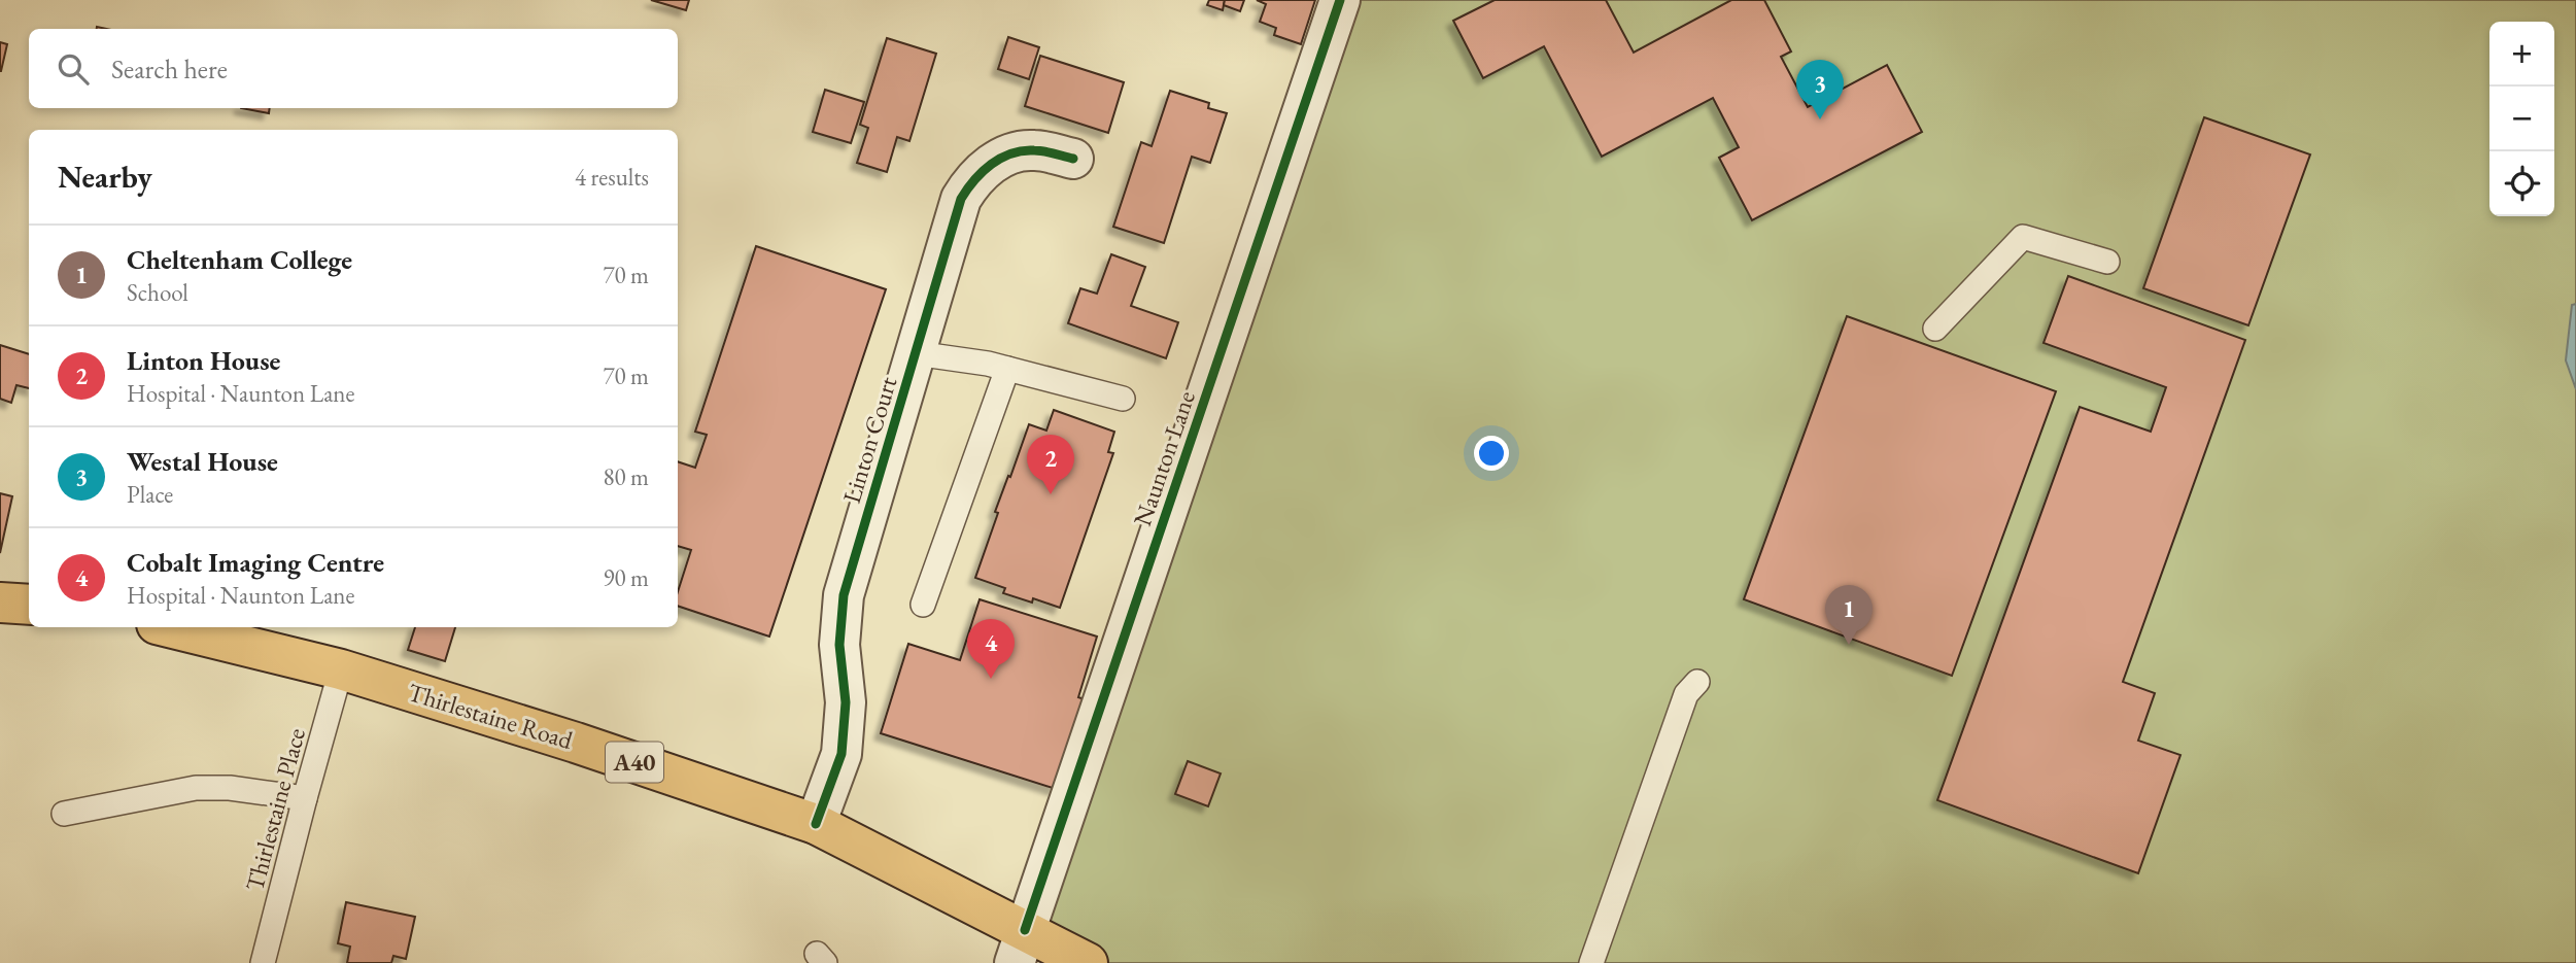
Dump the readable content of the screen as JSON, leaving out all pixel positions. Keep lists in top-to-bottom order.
{
  "streets": {
    "highway": ["Thirlestaine Road", "A40"],
    "street": ["Linton Court", "Naunton Lane"],
    "lane": ["Thirlestaine Place"]
  },
  "crossings": [
    ["Linton Court", "Thirlestaine Road"],
    ["Naunton Lane", "Thirlestaine Road"],
    ["Thirlestaine Road", "Thirlestaine Place"]
  ],
  "page": {
    "map_buttons": ["+", "−"],
    "search": "Search here",
    "pins": [
      "3",
      "2",
      "1",
      "4"
    ],
    "heading": ["Nearby", "4 results"],
    "list": [
      {
        "mark": "1",
        "name": "Cheltenham College",
        "note": "School",
        "value": "70 m"
      },
      {
        "mark": "2",
        "name": "Linton House",
        "note": "Hospital · Naunton Lane",
        "value": "70 m"
      },
      {
        "mark": "3",
        "name": "Westal House",
        "note": "Place",
        "value": "80 m"
      },
      {
        "mark": "4",
        "name": "Cobalt Imaging Centre",
        "note": "Hospital · Naunton Lane",
        "value": "90 m"
      }
    ]
  }
}
